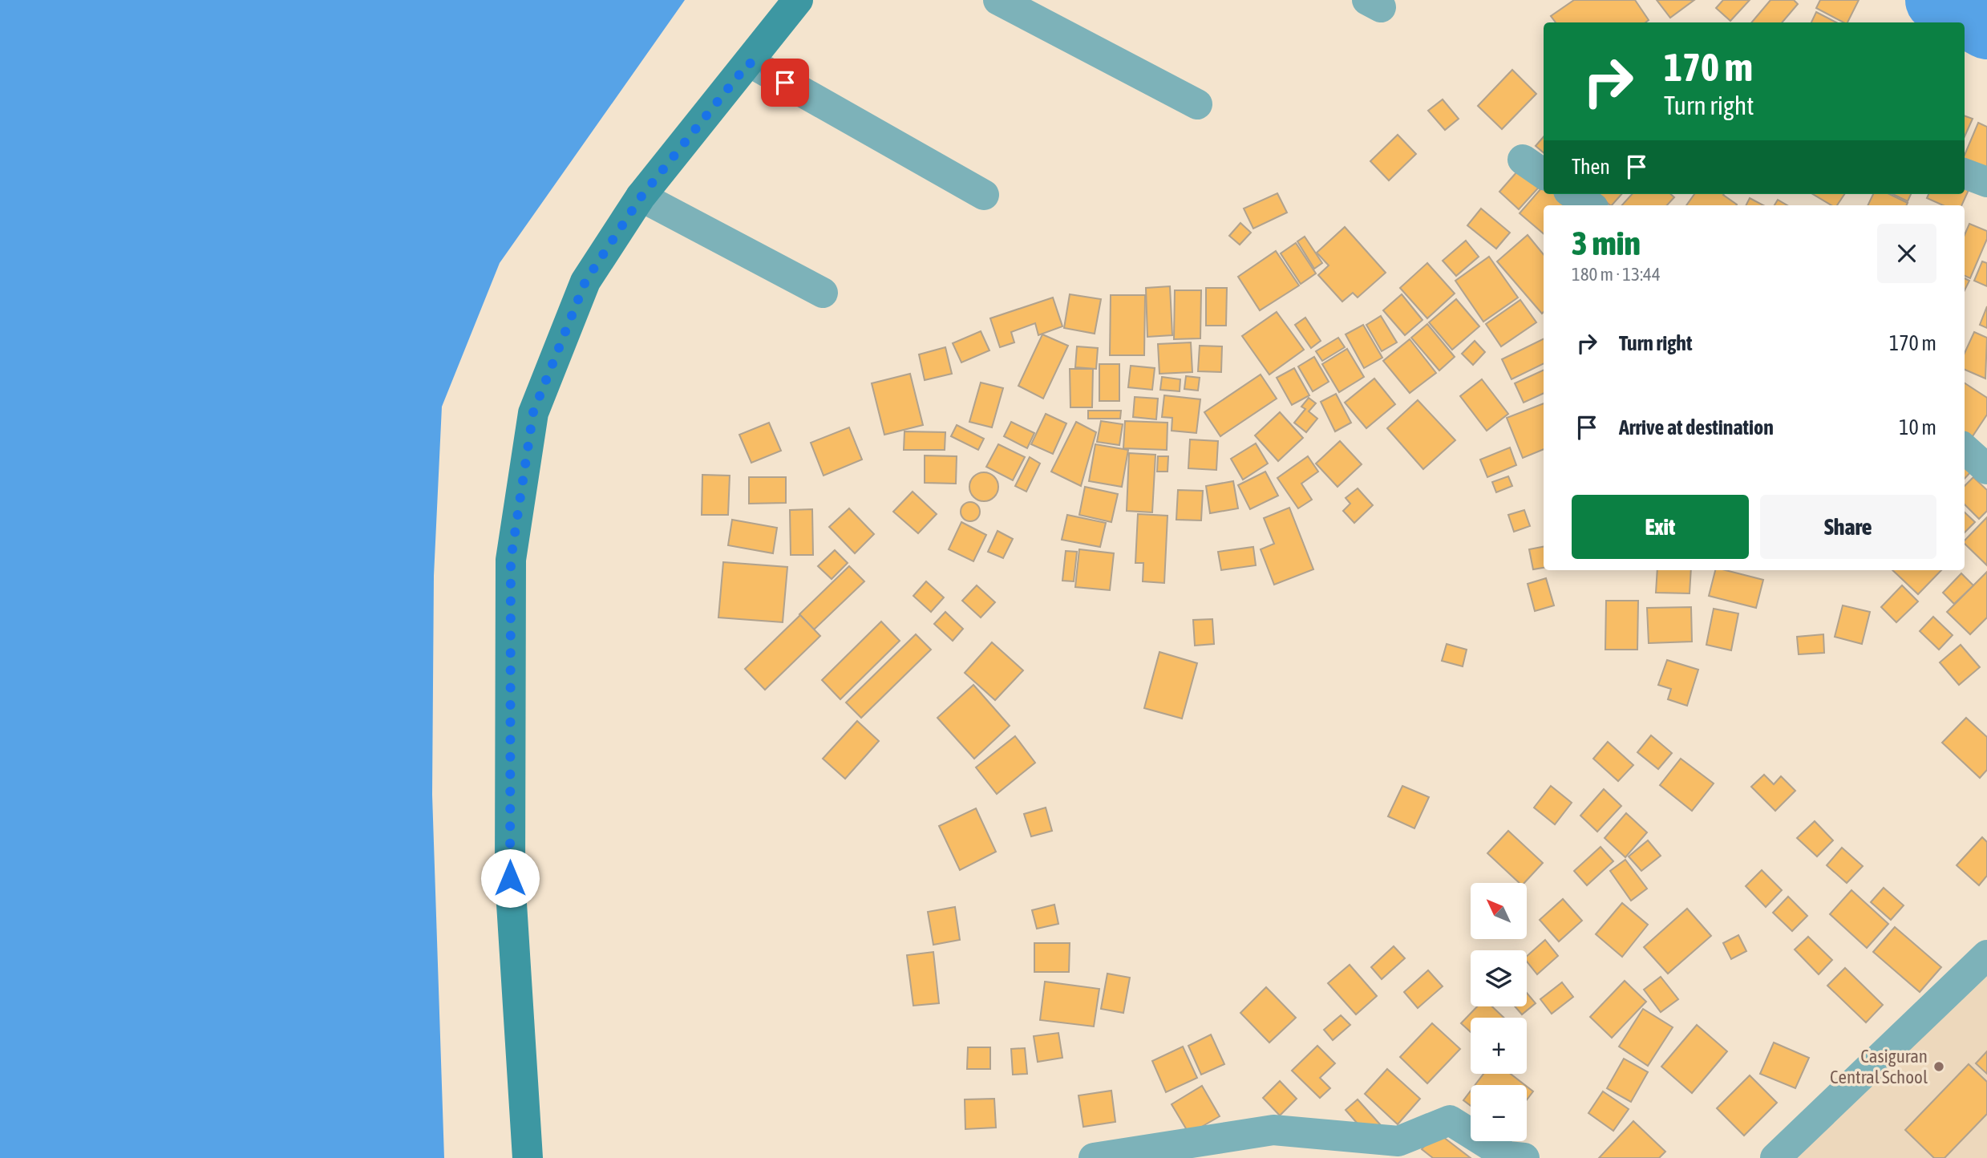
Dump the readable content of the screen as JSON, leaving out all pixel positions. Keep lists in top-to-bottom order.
{
  "places": ["Casiguran Central School"],
  "north": "top left",
  "page": {
    "turn": ["170 m", "Turn right"],
    "then": "Then",
    "heading": ["3 min", "180 m · 13:44"],
    "list": [
      {
        "name": "Turn right",
        "value": "170 m"
      },
      {
        "name": "Arrive at destination",
        "value": "10 m"
      }
    ],
    "buttons": ["Exit", "Share"],
    "map_buttons": ["+", "−"]
  }
}
